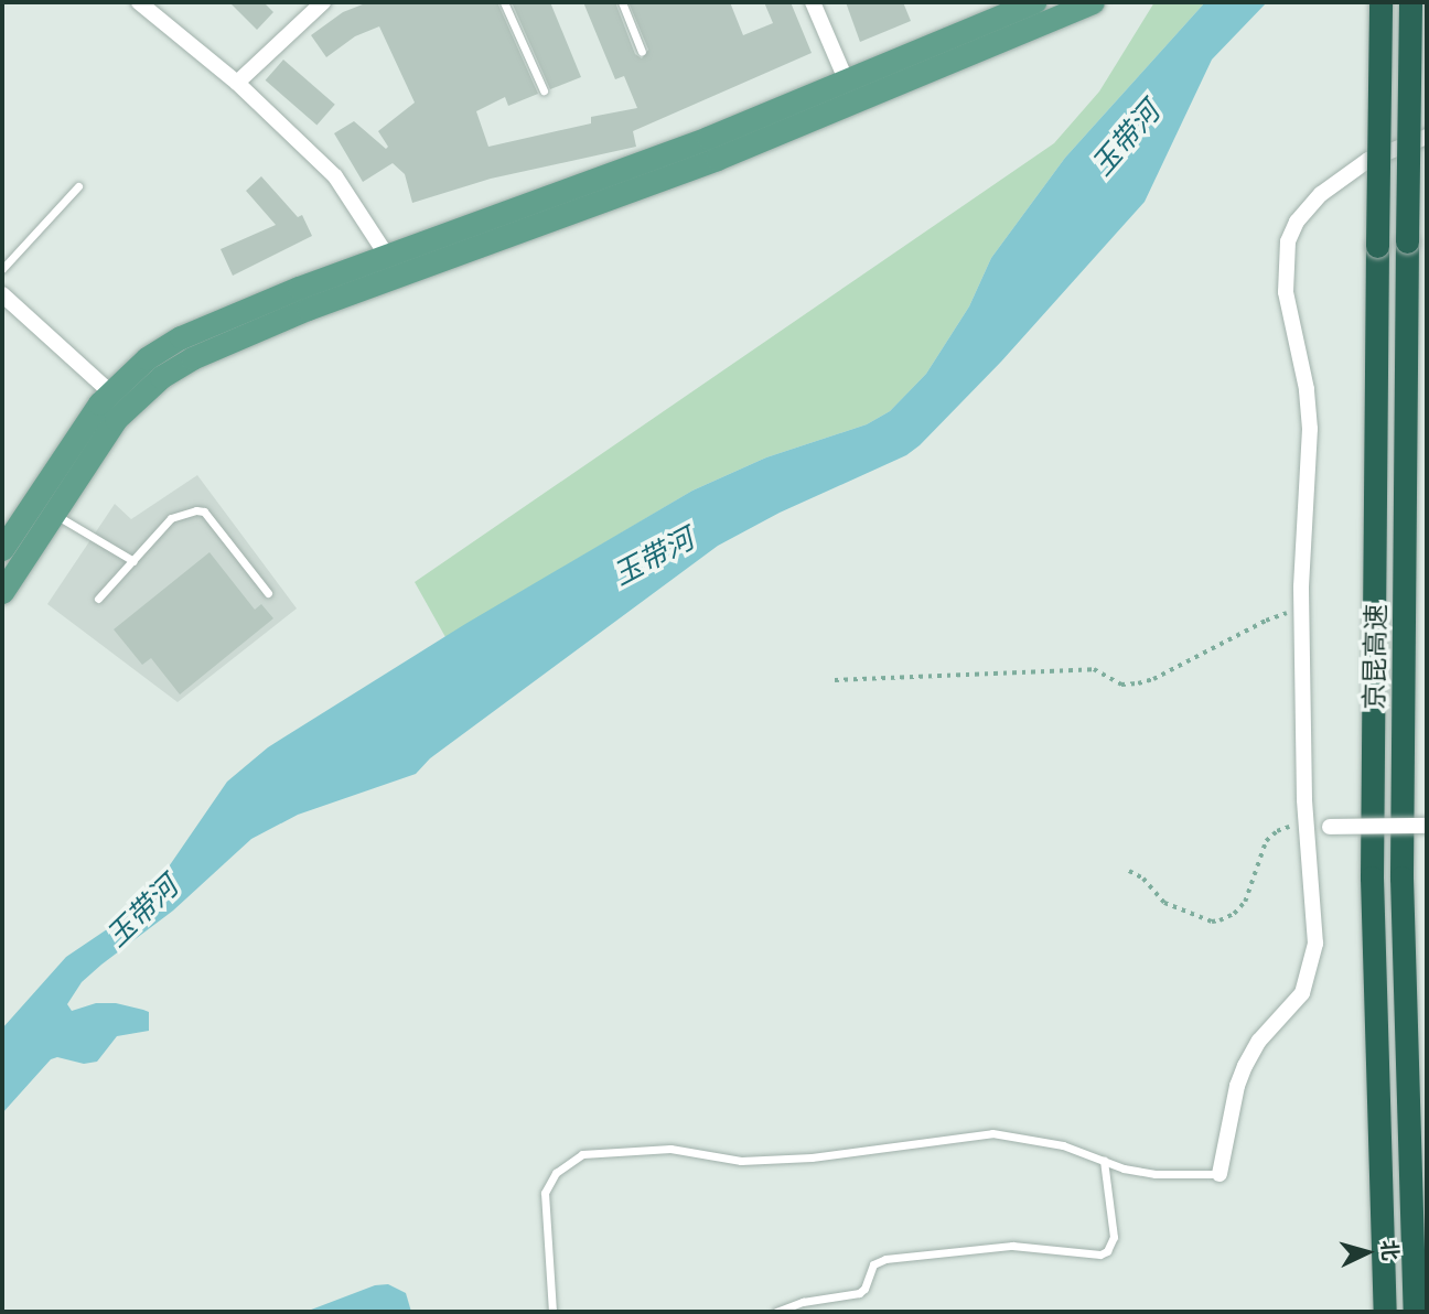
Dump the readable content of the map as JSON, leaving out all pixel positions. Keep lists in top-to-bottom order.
{
  "streets": {
    "highway": ["京昆高速"]
  },
  "water": ["玉带河"],
  "north": "right"
}
